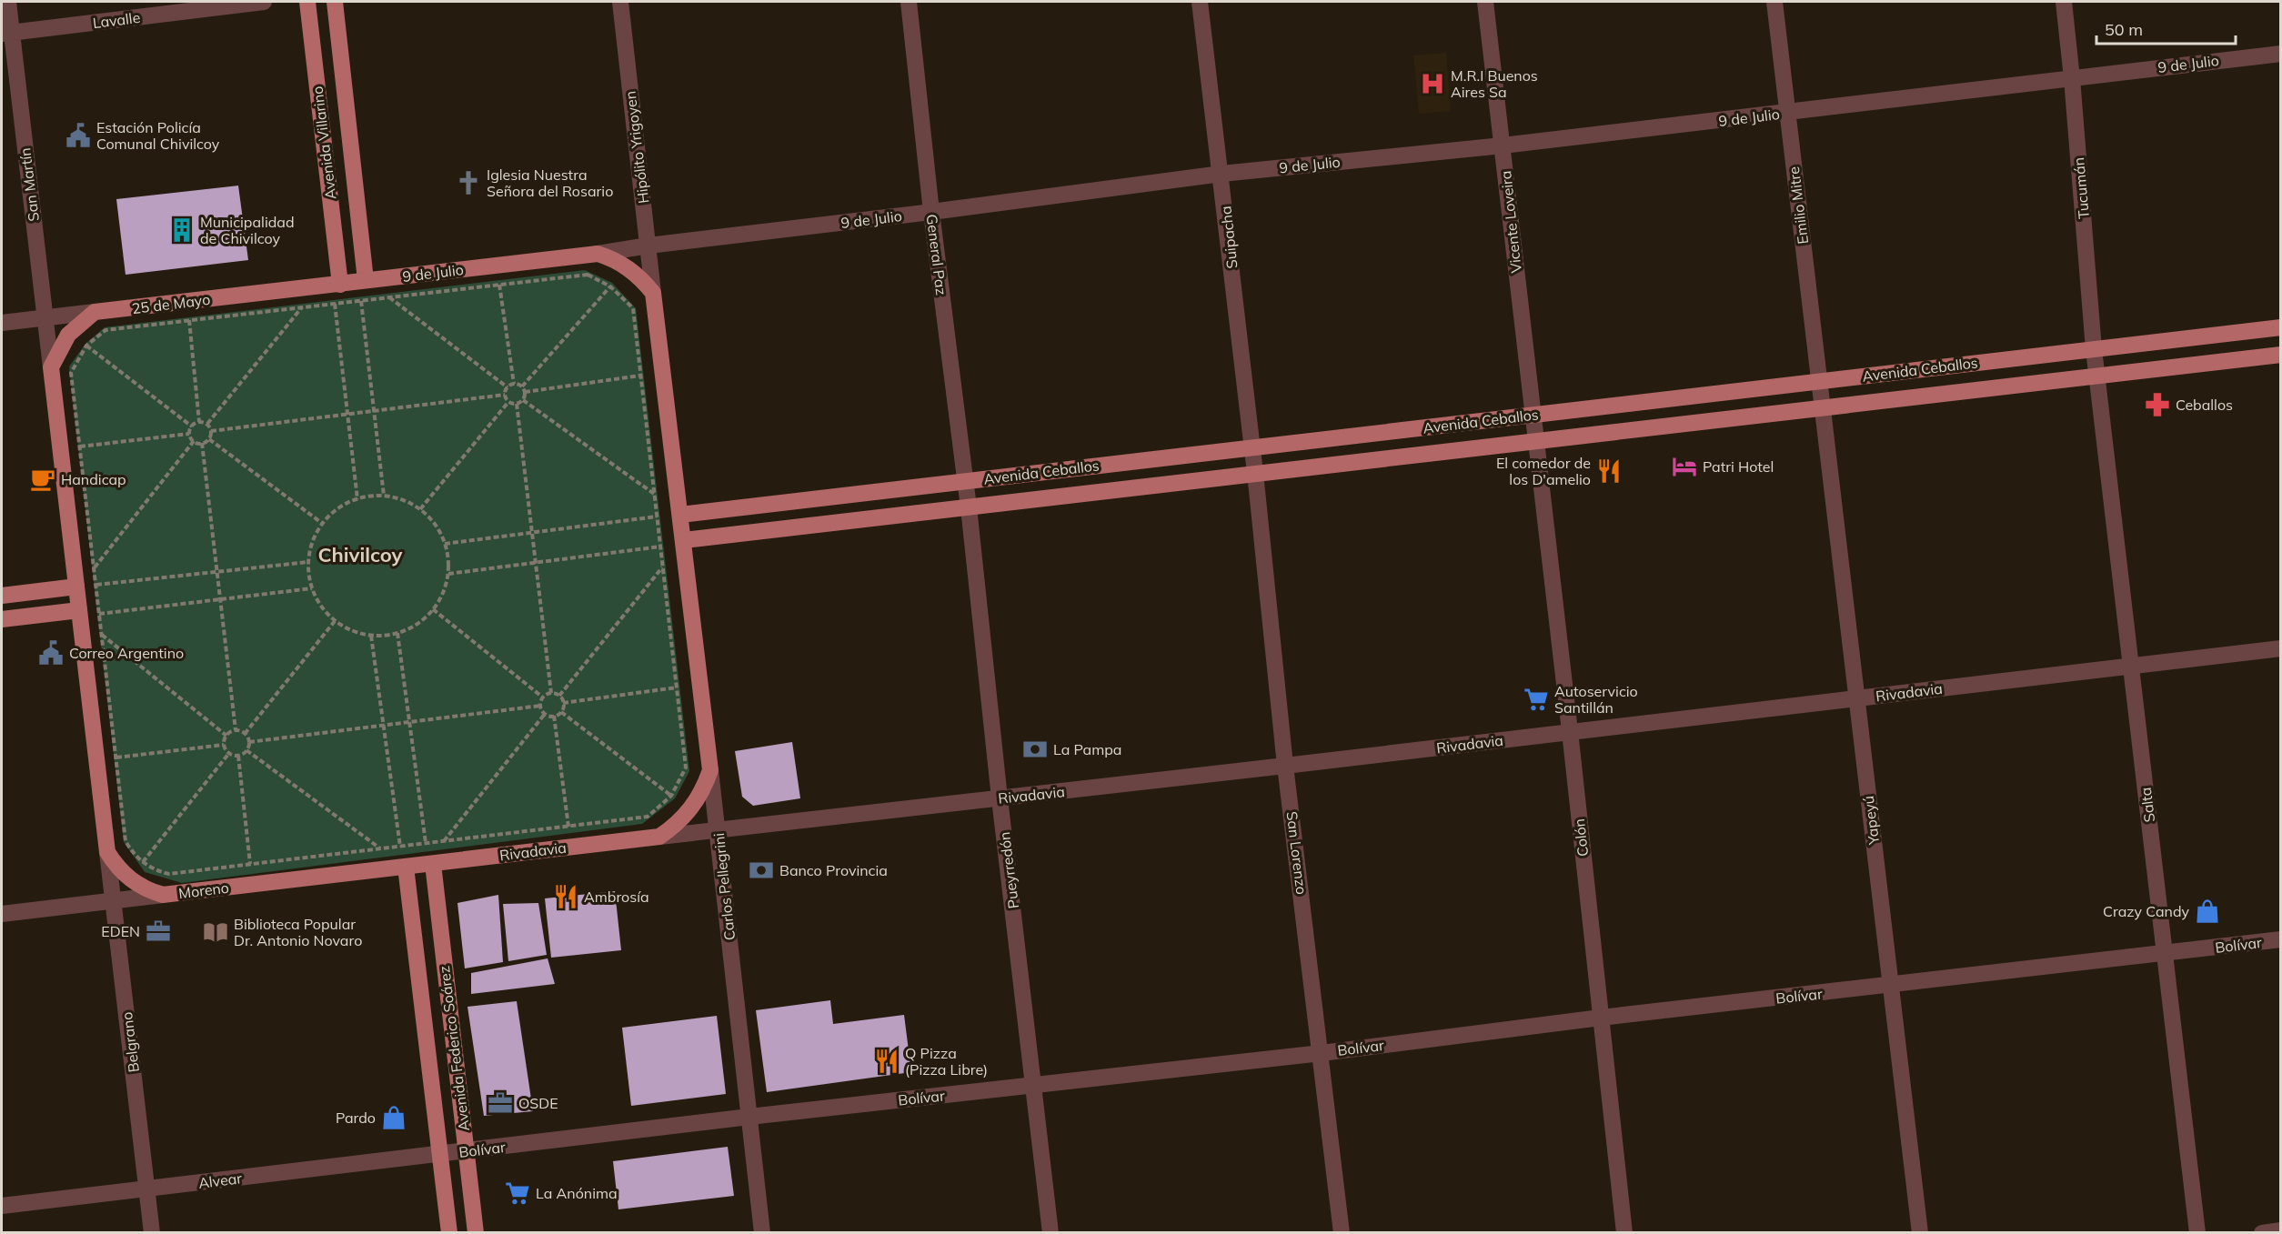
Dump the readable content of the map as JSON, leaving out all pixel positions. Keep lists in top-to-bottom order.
{
  "streets": {
    "main road": [
      "9 de Julio",
      "Avenida Villarino",
      "Hipólito Yrigoyen",
      "San Martín",
      "25 de Mayo",
      "Avenida Ceballos",
      "Rivadavia",
      "Carlos Pellegrini",
      "Moreno",
      "Belgrano",
      "Avenida Federico Soárez"
    ],
    "street": [
      "Lavalle",
      "Tucumán",
      "Emilio Mitre",
      "Vicente Loveira",
      "Suipacha",
      "General Paz",
      "Salta",
      "Yapeyú",
      "Colón",
      "San Lorenzo",
      "Pueyrredón",
      "Bolívar",
      "Alvear"
    ]
  },
  "crossings": [
    ["Lavalle", "San Martín"],
    ["9 de Julio", "Avenida Villarino"],
    ["9 de Julio", "Hipólito Yrigoyen"],
    ["9 de Julio", "Tucumán"],
    ["9 de Julio", "Emilio Mitre"],
    ["9 de Julio", "Vicente Loveira"],
    ["9 de Julio", "Suipacha"],
    ["9 de Julio", "General Paz"],
    ["9 de Julio", "25 de Mayo"],
    ["Avenida Villarino", "25 de Mayo"],
    ["Hipólito Yrigoyen", "Avenida Ceballos"],
    ["Hipólito Yrigoyen", "Carlos Pellegrini"],
    ["San Martín", "25 de Mayo"],
    ["San Martín", "Belgrano"],
    ["Tucumán", "Avenida Ceballos"],
    ["Tucumán", "Salta"],
    ["Emilio Mitre", "Avenida Ceballos"],
    ["Emilio Mitre", "Yapeyú"],
    ["Vicente Loveira", "Avenida Ceballos"],
    ["Vicente Loveira", "Colón"],
    ["Suipacha", "Avenida Ceballos"],
    ["Suipacha", "San Lorenzo"],
    ["General Paz", "Avenida Ceballos"],
    ["General Paz", "Pueyrredón"],
    ["Avenida Ceballos", "Salta"],
    ["Avenida Ceballos", "Yapeyú"],
    ["Avenida Ceballos", "Colón"],
    ["Avenida Ceballos", "San Lorenzo"],
    ["Avenida Ceballos", "Pueyrredón"],
    ["Avenida Ceballos", "Carlos Pellegrini"],
    ["Rivadavia", "Salta"],
    ["Rivadavia", "Yapeyú"],
    ["Rivadavia", "Colón"],
    ["Rivadavia", "San Lorenzo"],
    ["Rivadavia", "Pueyrredón"],
    ["Rivadavia", "Carlos Pellegrini"],
    ["Rivadavia", "Moreno"],
    ["Rivadavia", "Avenida Federico Soárez"],
    ["Salta", "Bolívar"],
    ["Yapeyú", "Bolívar"],
    ["Colón", "Bolívar"],
    ["San Lorenzo", "Bolívar"],
    ["Pueyrredón", "Bolívar"],
    ["Carlos Pellegrini", "Bolívar"],
    ["Moreno", "Belgrano"],
    ["Moreno", "Avenida Federico Soárez"],
    ["Bolívar", "Avenida Federico Soárez"],
    ["Bolívar", "Alvear"],
    ["Belgrano", "Alvear"],
    ["Avenida Federico Soárez", "Alvear"]
  ],
  "districts": ["Chivilcoy"],
  "places": {
    "hospital": ["M.R.I Buenos Aires Sa"],
    "public building": ["Estación Policía Comunal Chivilcoy", "Correo Argentino"],
    "church": ["Iglesia Nuestra Señora del Rosario"],
    "building": ["Municipalidad de Chivilcoy"],
    "pharmacy": ["Ceballos"],
    "hotel": ["Patri Hotel"],
    "restaurant": ["El comedor de los D'amelio", "Ambrosía", "Q Pizza (Pizza Libre)"],
    "cafe": ["Handicap"],
    "supermarket": ["Autoservicio Santillán", "La Anónima"],
    "bank": ["La Pampa", "Banco Provincia"],
    "shop": ["Crazy Candy", "Pardo"],
    "office": ["EDEN", "OSDE"],
    "library": ["Biblioteca Popular Dr. Antonio Novaro"]
  },
  "scale_bar": "50 m"
}
